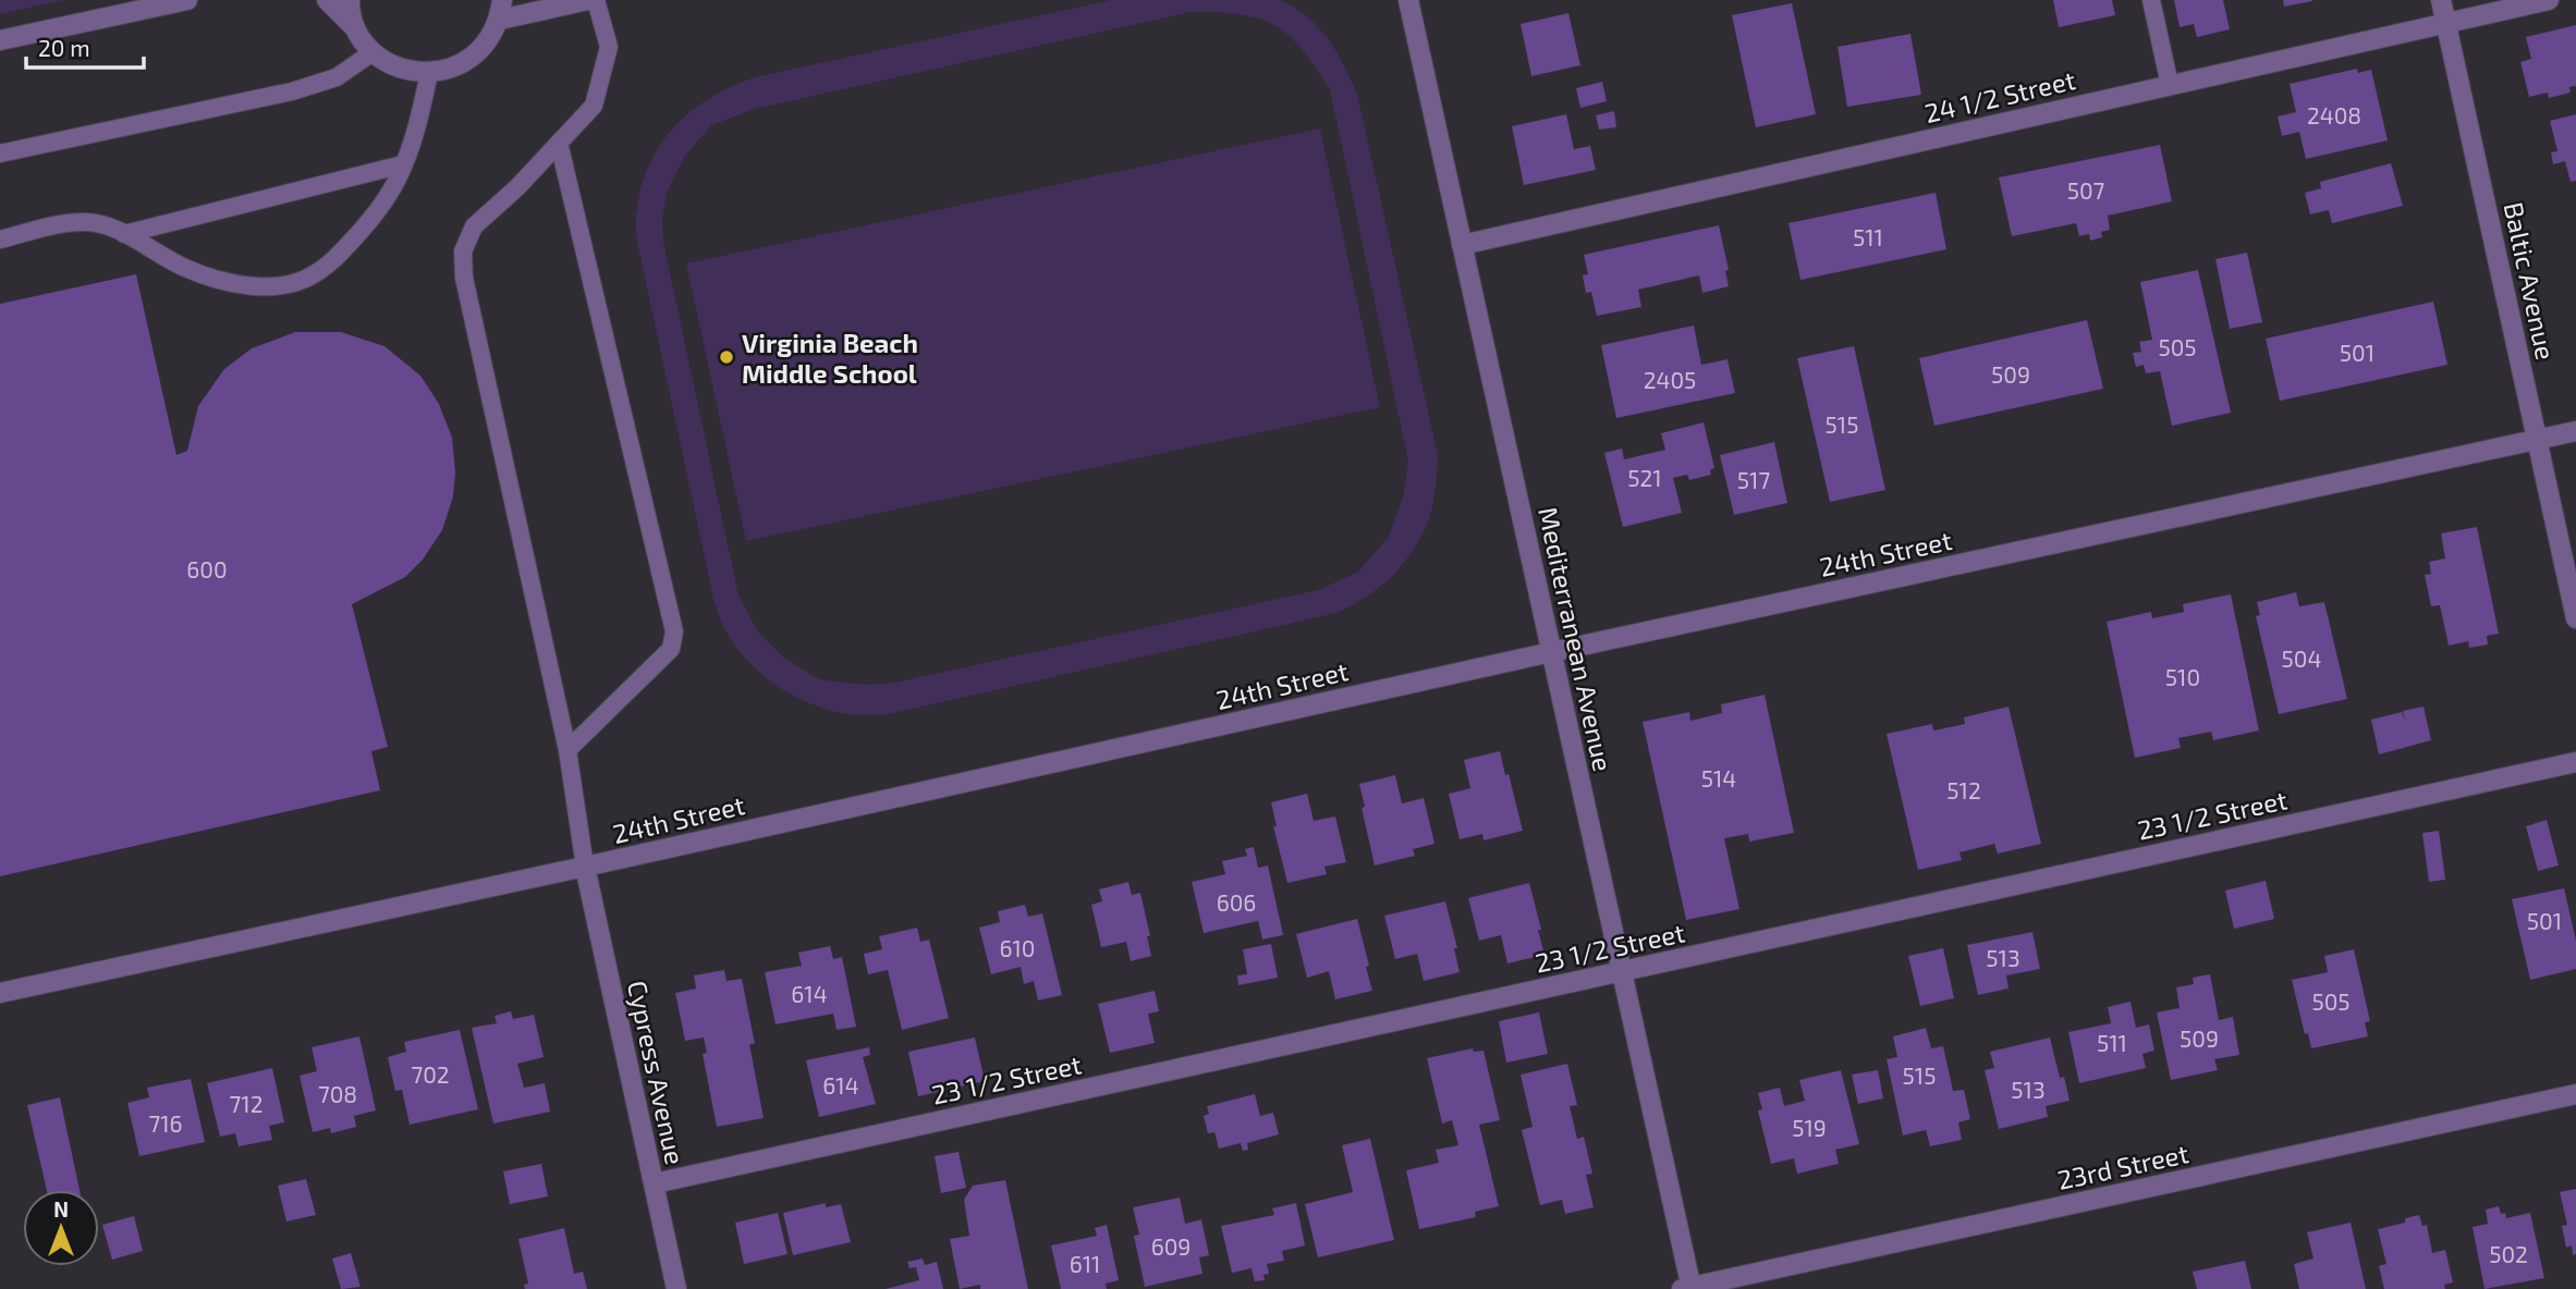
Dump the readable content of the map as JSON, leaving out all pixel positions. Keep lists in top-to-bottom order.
{
  "streets": {
    "street": [
      "24 1/2 Street",
      "Baltic Avenue",
      "24th Street",
      "Mediterranean Avenue",
      "23 1/2 Street",
      "Cypress Avenue",
      "23rd Street"
    ]
  },
  "crossings": [
    ["24 1/2 Street", "Baltic Avenue"],
    ["24 1/2 Street", "Mediterranean Avenue"],
    ["Baltic Avenue", "24th Street"],
    ["24th Street", "Mediterranean Avenue"],
    ["24th Street", "Cypress Avenue"],
    ["Mediterranean Avenue", "23 1/2 Street"],
    ["Mediterranean Avenue", "23rd Street"],
    ["23 1/2 Street", "Cypress Avenue"]
  ],
  "places": ["Virginia Beach Middle School"],
  "house_numbers": [
    "2408",
    "507",
    "511",
    "505",
    "501",
    "509",
    "2405",
    "515",
    "521",
    "517",
    "600",
    "504",
    "510",
    "514",
    "512",
    "606",
    "501",
    "610",
    "513",
    "614",
    "505",
    "509",
    "511",
    "702",
    "515",
    "614",
    "513",
    "708",
    "712",
    "716",
    "519",
    "609",
    "502",
    "611"
  ],
  "scale_bar": "20 m",
  "north": "top"
}
